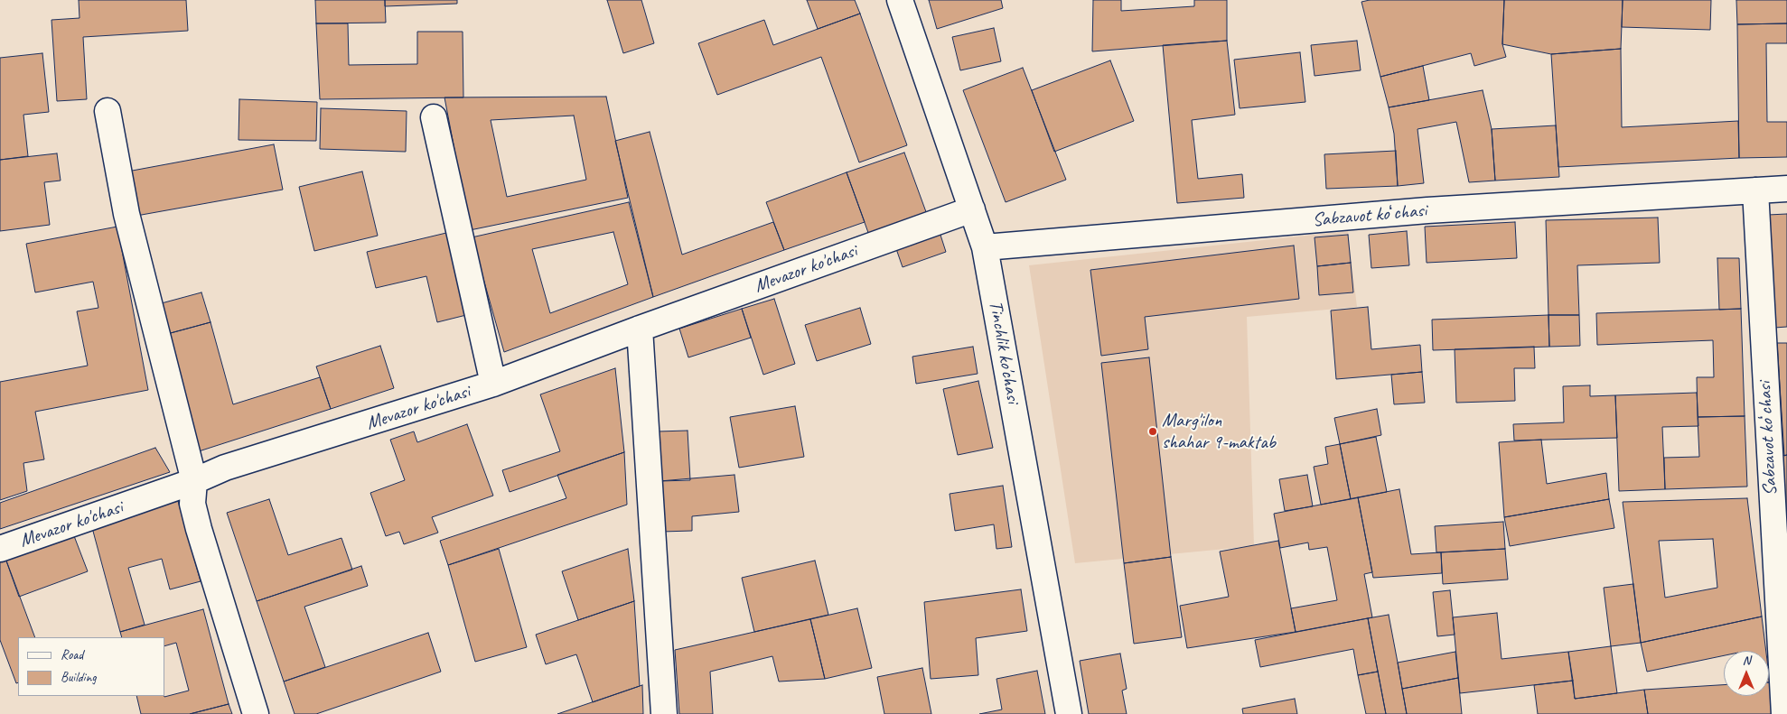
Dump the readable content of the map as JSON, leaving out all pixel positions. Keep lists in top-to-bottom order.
{
  "streets": {
    "street": ["Sabzavot koʻchasi", "Mevazor ko'chasi", "Tinchlik ko'chasi"]
  },
  "crossings": [
    ["Sabzavot koʻchasi", "Tinchlik ko'chasi"],
    ["Mevazor ko'chasi", "Tinchlik ko'chasi"]
  ],
  "places": ["Marg'ilon shahar 9-maktab"],
  "legend": ["Road", "Building"],
  "north": "top"
}
